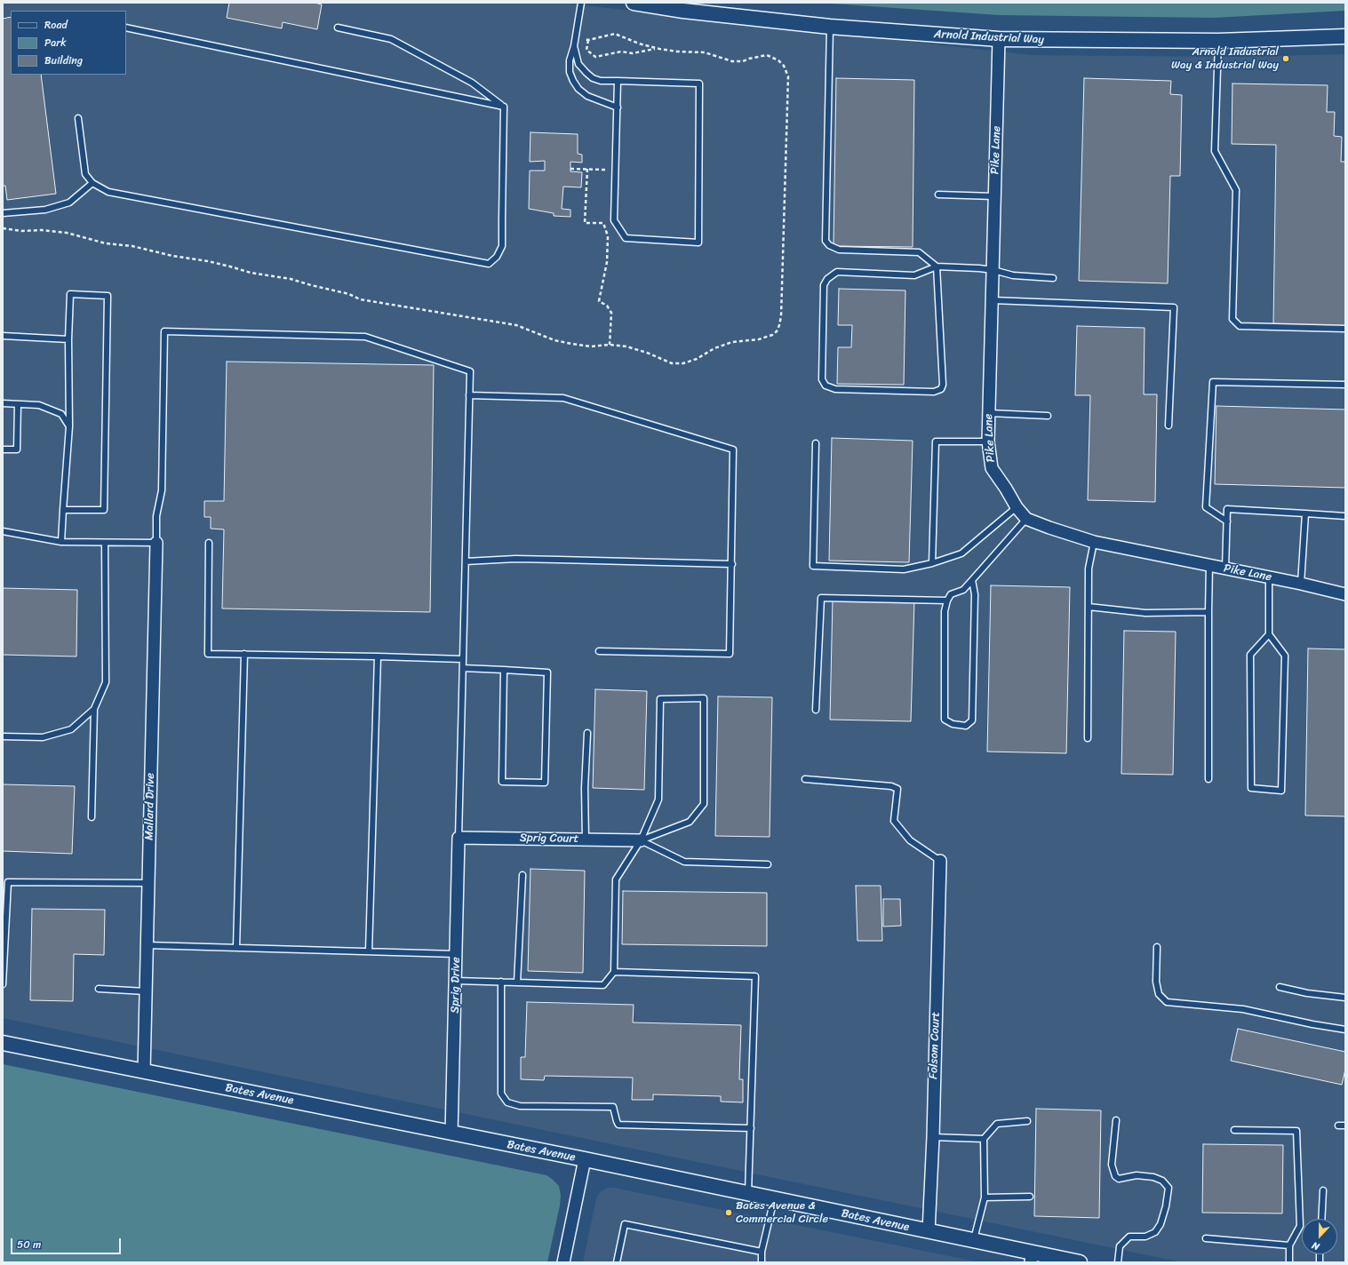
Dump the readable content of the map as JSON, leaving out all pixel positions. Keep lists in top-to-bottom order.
{
  "streets": {
    "street": [
      "Arnold Industrial Way",
      "Pike Lane",
      "Mallard Drive",
      "Sprig Court",
      "Sprig Drive",
      "Folsom Court",
      "Bates Avenue"
    ]
  },
  "crossings": [
    ["Arnold Industrial Way", "Pike Lane"],
    ["Mallard Drive", "Bates Avenue"],
    ["Sprig Court", "Sprig Drive"],
    ["Sprig Drive", "Bates Avenue"],
    ["Folsom Court", "Bates Avenue"]
  ],
  "places": ["Arnold Industrial Way & Industrial Way", "Bates Avenue & Commercial Circle"],
  "legend": ["Road", "Park", "Building"],
  "scale_bar": "50 m",
  "north": "bottom"
}
